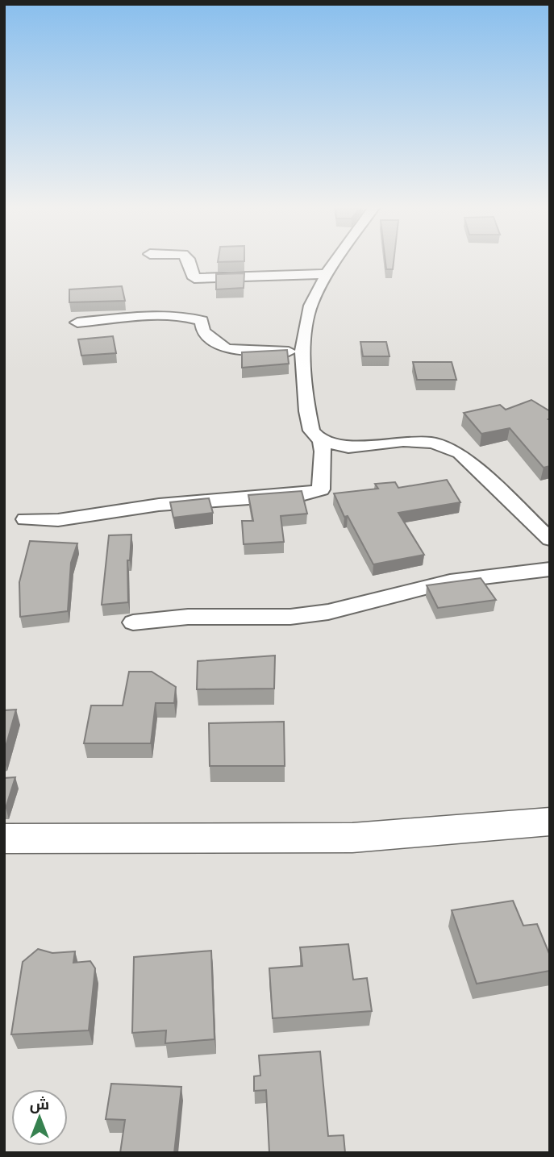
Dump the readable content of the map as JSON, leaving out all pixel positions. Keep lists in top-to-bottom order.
{
  "north": "top"
}
